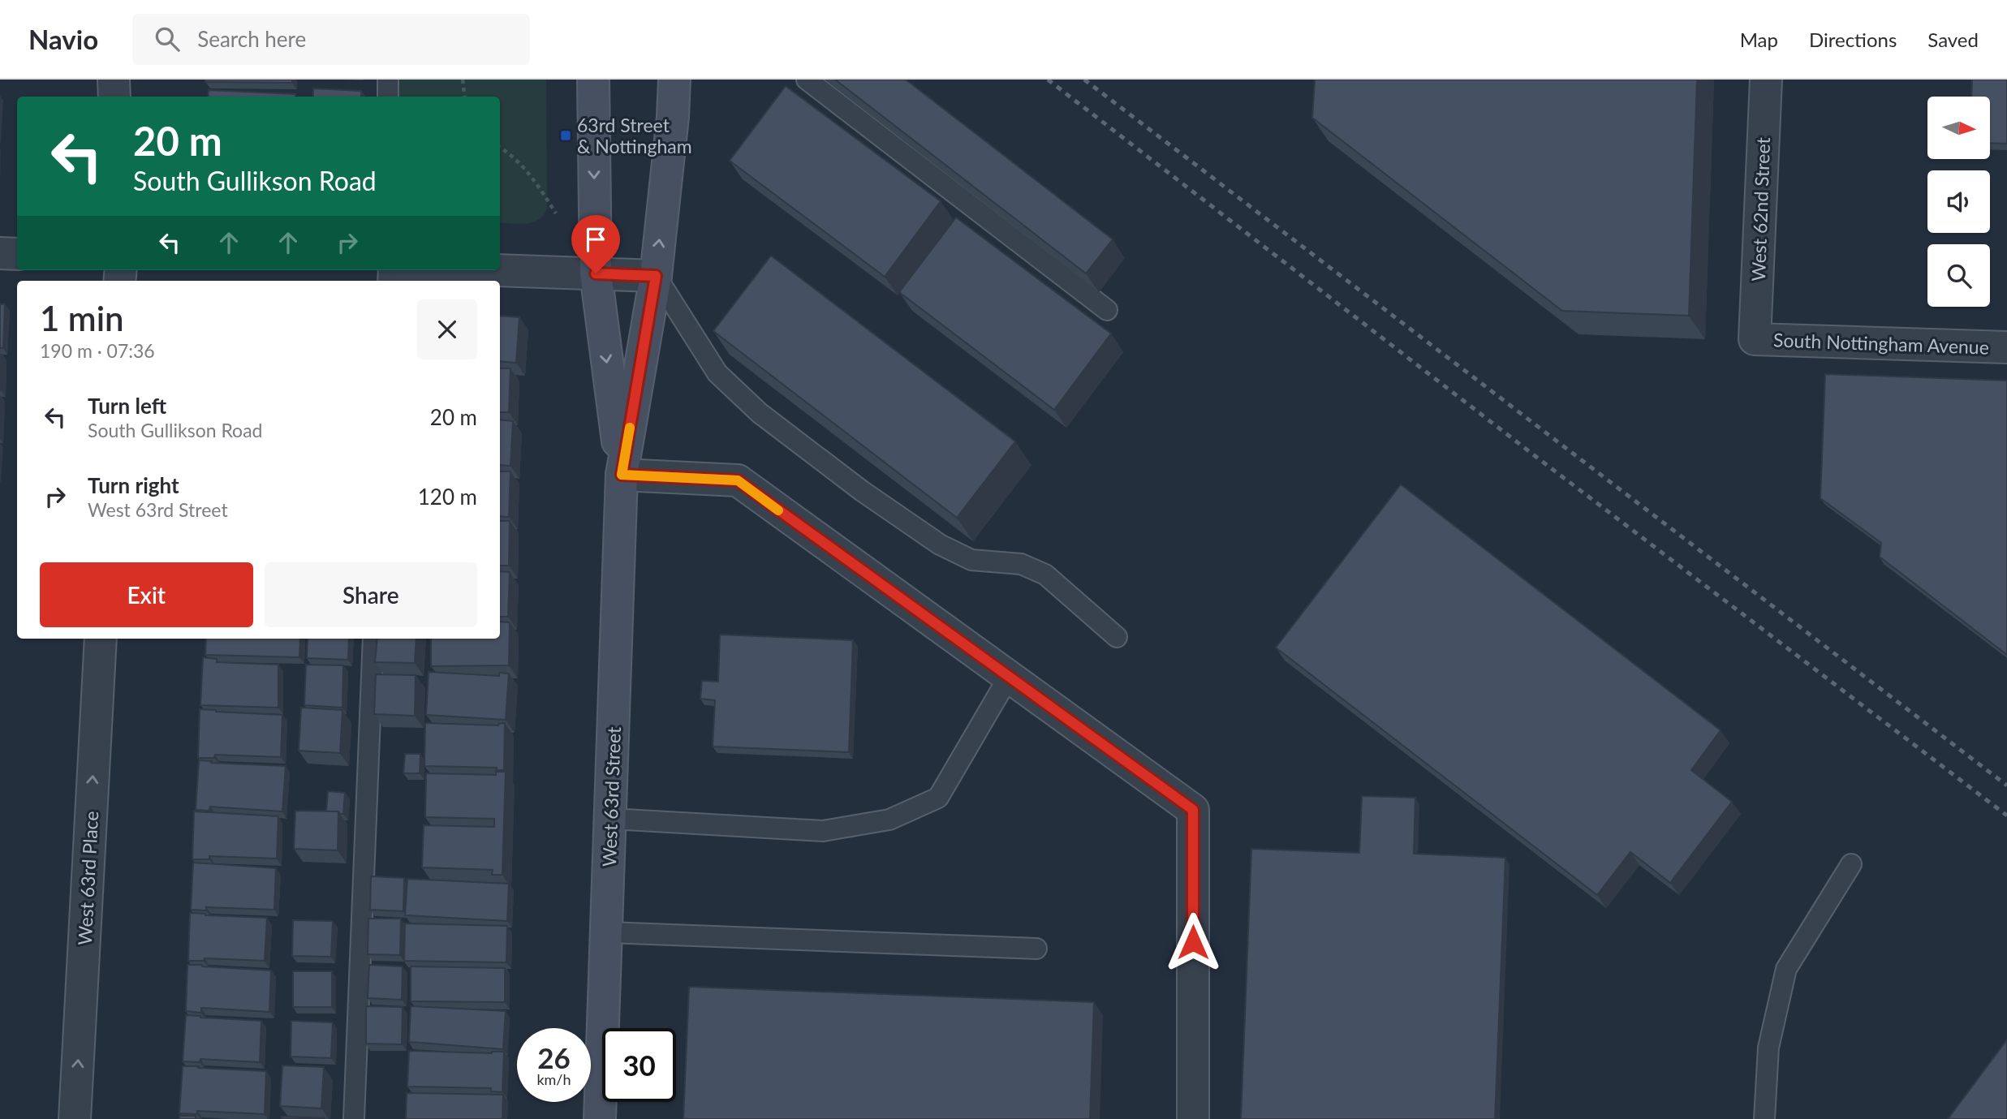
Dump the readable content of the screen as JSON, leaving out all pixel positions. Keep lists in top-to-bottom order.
{
  "streets": {
    "main road": ["West 63rd Street"],
    "street": ["West 62nd Street", "South Nottingham Avenue", "West 63rd Place"]
  },
  "crossings": [
    ["West 62nd Street", "South Nottingham Avenue"]
  ],
  "one_way": ["West 63rd Place"],
  "places": {
    "transit": ["63rd Street & Nottingham"]
  },
  "north": "right",
  "page": {
    "header": "Navio",
    "search": "Search here",
    "nav": ["Map", "Directions", "Saved"],
    "turn": ["20 m", "South Gullikson Road"],
    "heading": ["1 min", "190 m · 07:36"],
    "list": [
      {
        "name": "Turn left",
        "note": "South Gullikson Road",
        "value": "20 m"
      },
      {
        "name": "Turn right",
        "note": "West 63rd Street",
        "value": "120 m"
      }
    ],
    "buttons": ["Exit", "Share"],
    "speed": "26 km/h",
    "limit": "30"
  }
}
